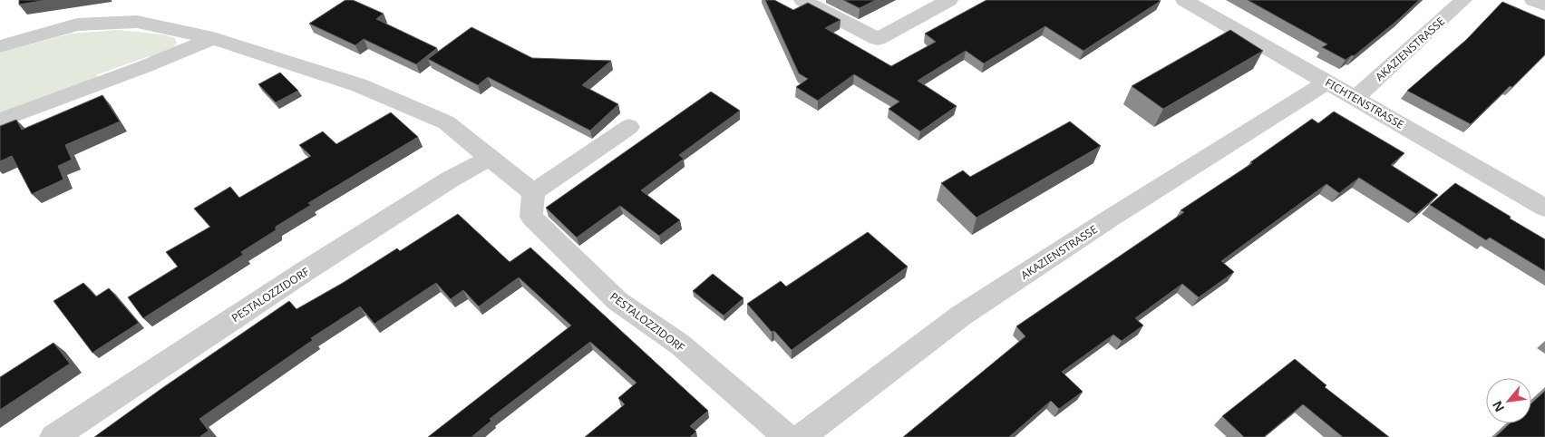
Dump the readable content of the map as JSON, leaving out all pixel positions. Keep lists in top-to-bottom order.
{
  "streets": {
    "street": ["AKAZIENSTRASSE", "FICHTENSTRASSE", "PESTALOZZIDORF"]
  },
  "crossings": [
    ["AKAZIENSTRASSE", "FICHTENSTRASSE"]
  ],
  "north": "bottom left"
}
